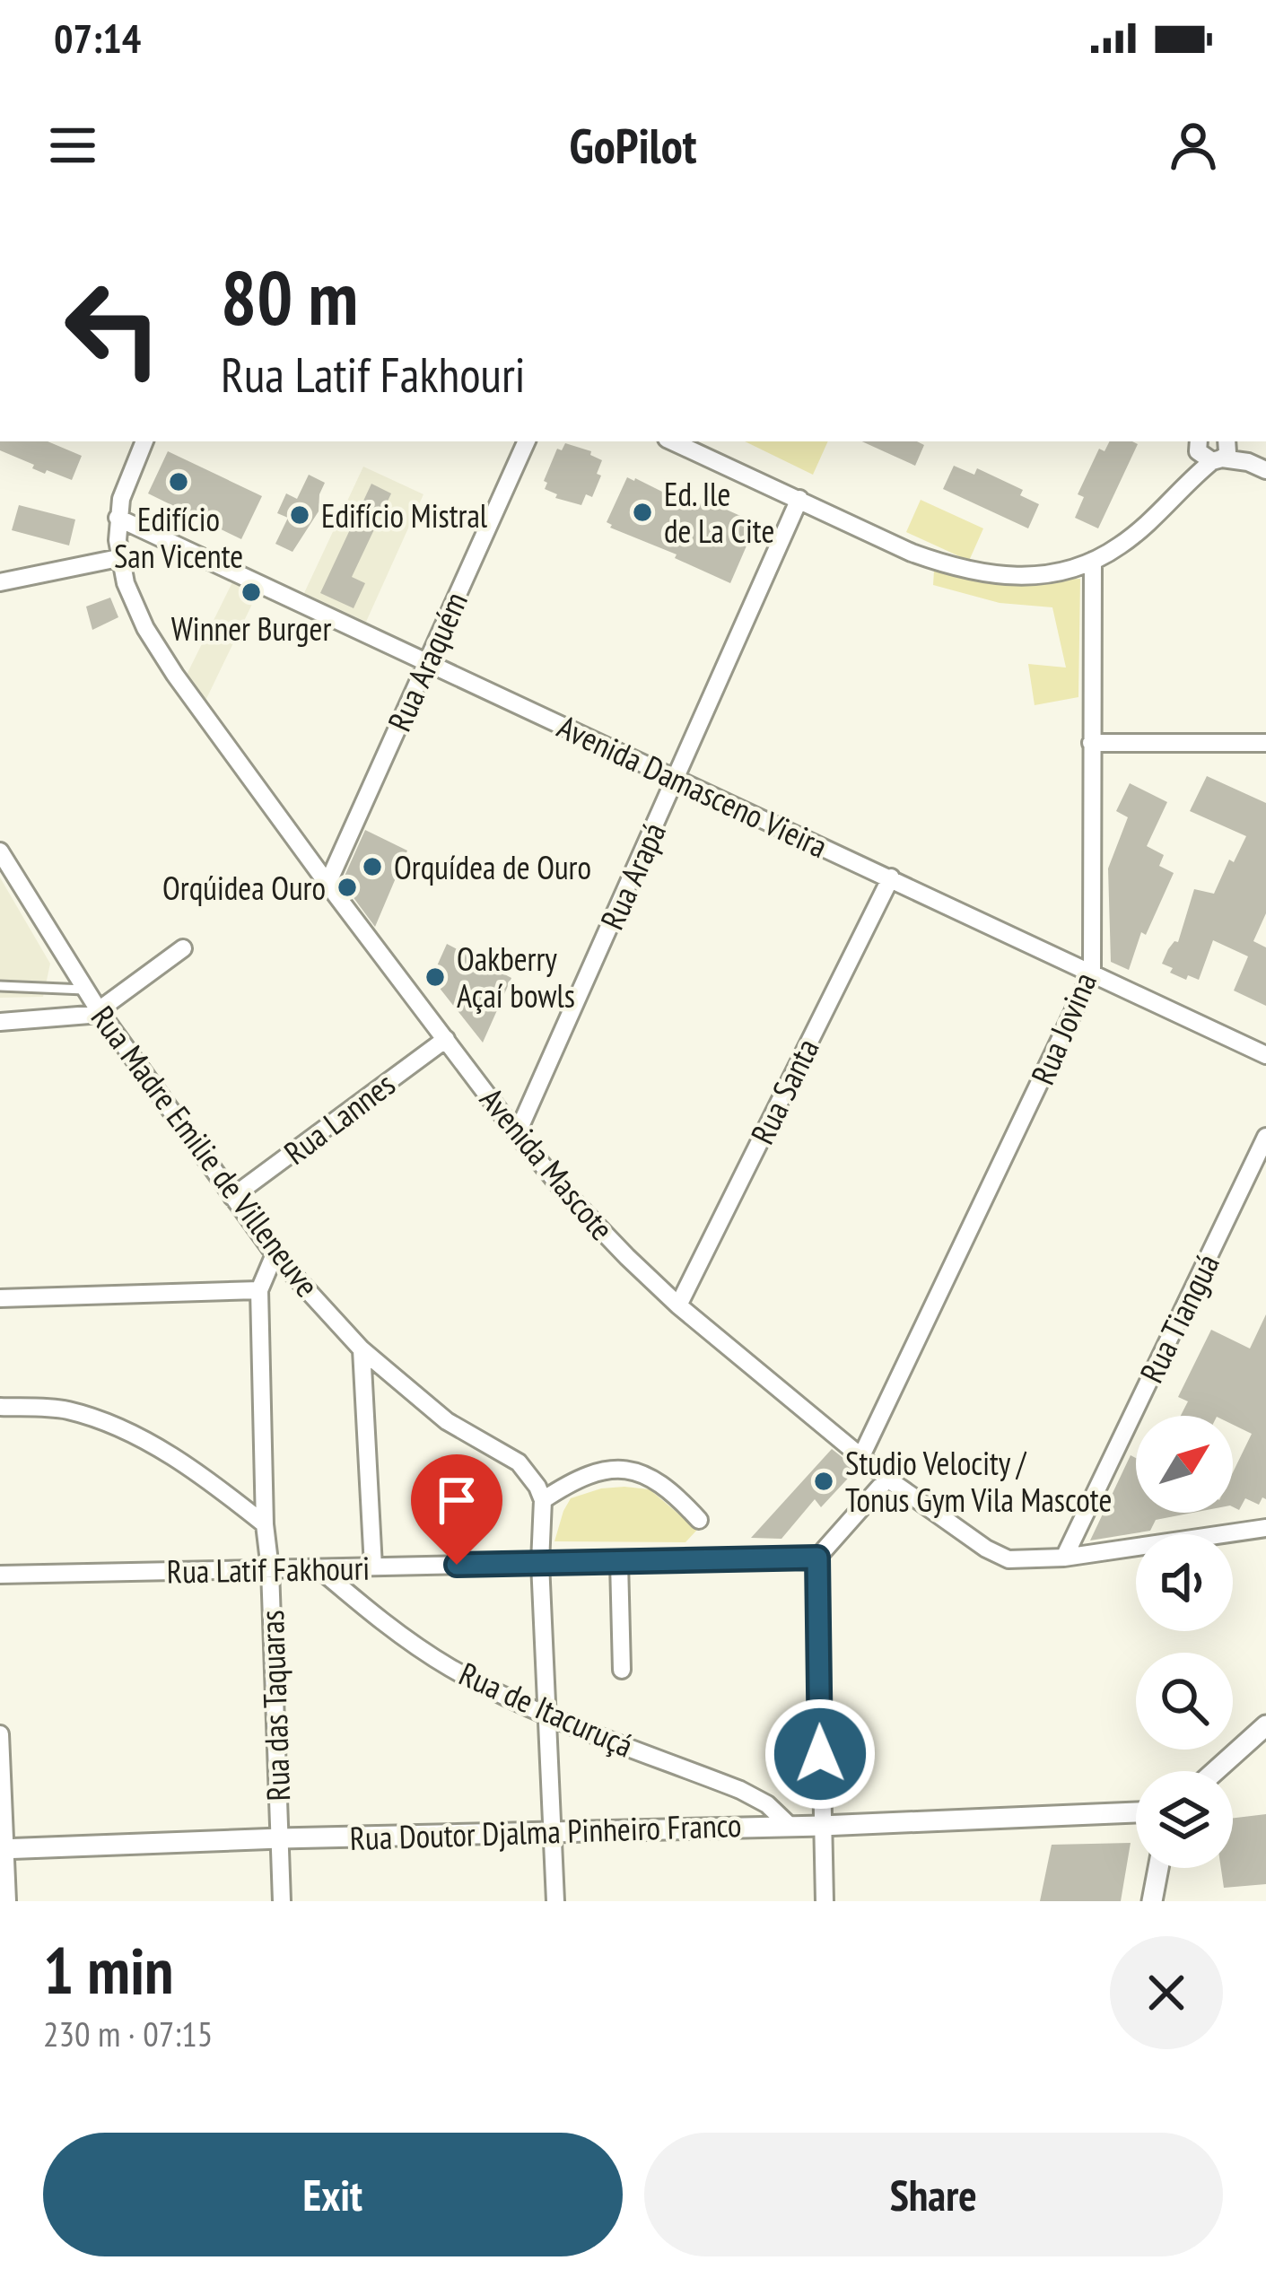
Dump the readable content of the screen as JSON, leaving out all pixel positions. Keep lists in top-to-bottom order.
{
  "streets": {
    "street": [
      "Rua Araquém",
      "Avenida Damasceno Vieira",
      "Rua Arapá",
      "Rua Jovina",
      "Rua Santa",
      "Rua Lannes",
      "Rua Madre Emilie de Villeneuve",
      "Avenida Mascote",
      "Rua Tianguá",
      "Rua Latif Fakhouri",
      "Rua das Taquaras",
      "Rua de Itacuruçá",
      "Rua Doutor Djalma Pinheiro Franco"
    ]
  },
  "crossings": [
    ["Rua Araquém", "Avenida Damasceno Vieira"],
    ["Rua Araquém", "Avenida Mascote"],
    ["Avenida Damasceno Vieira", "Rua Arapá"],
    ["Avenida Damasceno Vieira", "Rua Jovina"],
    ["Avenida Damasceno Vieira", "Rua Santa"],
    ["Avenida Damasceno Vieira", "Avenida Mascote"],
    ["Rua Arapá", "Avenida Mascote"],
    ["Rua Jovina", "Avenida Mascote"],
    ["Rua Santa", "Avenida Mascote"],
    ["Rua Lannes", "Rua Madre Emilie de Villeneuve"],
    ["Rua Lannes", "Avenida Mascote"],
    ["Rua Madre Emilie de Villeneuve", "Rua das Taquaras"],
    ["Avenida Mascote", "Rua Tianguá"],
    ["Rua Latif Fakhouri", "Rua das Taquaras"],
    ["Rua Latif Fakhouri", "Rua de Itacuruçá"],
    ["Rua das Taquaras", "Rua Doutor Djalma Pinheiro Franco"],
    ["Rua de Itacuruçá", "Rua Doutor Djalma Pinheiro Franco"]
  ],
  "places": [
    "Edifício San Vicente",
    "Ed. Ile de La Cite",
    "Edifício Mistral",
    "Winner Burger",
    "Orquídea de Ouro",
    "Orqúidea Ouro",
    "Oakberry Açaí bowls",
    "Studio Velocity / Tonus Gym Vila Mascote"
  ],
  "north": "top right",
  "page": {
    "status": "07:14",
    "header": "GoPilot",
    "turn": ["80 m", "Rua Latif Fakhouri"],
    "heading": ["1 min", "230 m · 07:15"],
    "buttons": ["Exit", "Share"]
  }
}
